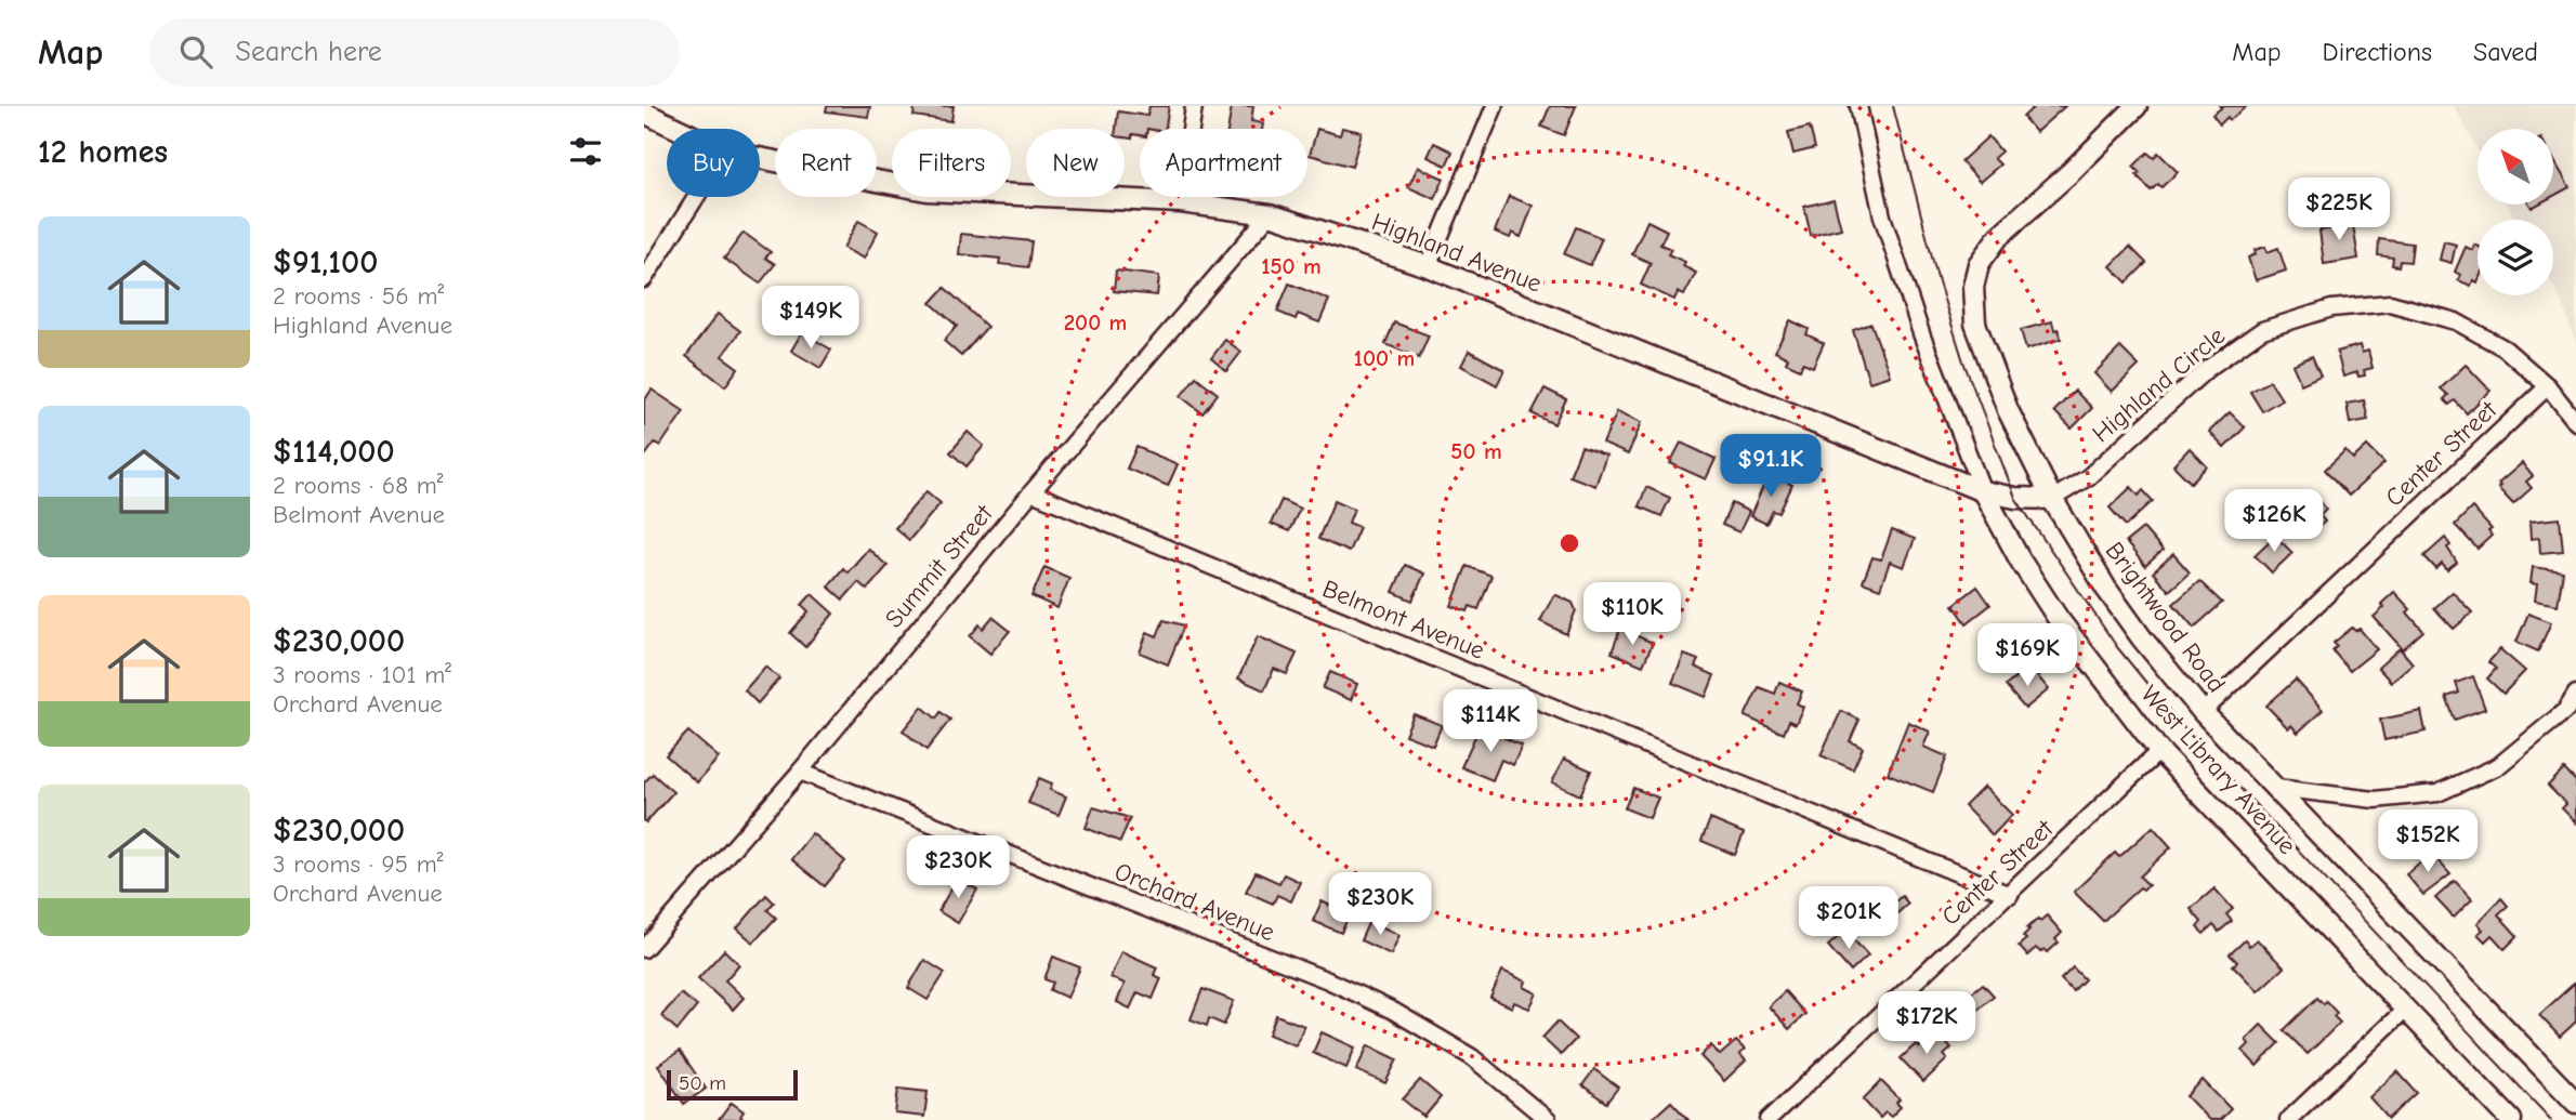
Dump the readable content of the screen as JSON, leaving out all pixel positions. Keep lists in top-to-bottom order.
{
  "streets": {
    "street": [
      "Highland Avenue",
      "Highland Circle",
      "Center Street",
      "Summit Street",
      "Brightwood Road",
      "Belmont Avenue",
      "West Library Avenue",
      "Orchard Avenue"
    ]
  },
  "crossings": [
    ["Highland Avenue", "Highland Circle"],
    ["Highland Avenue", "Summit Street"],
    ["Highland Avenue", "Brightwood Road"],
    ["Highland Avenue", "West Library Avenue"],
    ["Highland Circle", "Center Street"],
    ["Highland Circle", "Brightwood Road"],
    ["Center Street", "Brightwood Road"],
    ["Center Street", "Belmont Avenue"],
    ["Center Street", "West Library Avenue"],
    ["Summit Street", "Belmont Avenue"],
    ["Summit Street", "Orchard Avenue"]
  ],
  "scale_bar": "50 m",
  "north": "top left",
  "page": {
    "header": "Map",
    "search": "Search here",
    "nav": ["Map", "Directions", "Saved"],
    "heading": "12 homes",
    "chip": [
      "Buy",
      "Rent",
      "Filters",
      "New",
      "Apartment"
    ],
    "price": [
      "$225K",
      "$149K",
      "$91.1K",
      "$126K",
      "$110K",
      "$169K",
      "$114K",
      "$152K",
      "$230K",
      "$230K",
      "$201K",
      "$172K"
    ],
    "list": [
      {
        "name": "$91,100",
        "note": "2 rooms · 56 m² · Highland Avenue"
      },
      {
        "name": "$114,000",
        "note": "2 rooms · 68 m² · Belmont Avenue"
      },
      {
        "name": "$230,000",
        "note": "3 rooms · 101 m² · Orchard Avenue"
      },
      {
        "name": "$230,000",
        "note": "3 rooms · 95 m² · Orchard Avenue"
      }
    ],
    "scale": "50 m"
  },
  "rings": [
    "150 m",
    "200 m",
    "100 m",
    "50 m"
  ]
}
